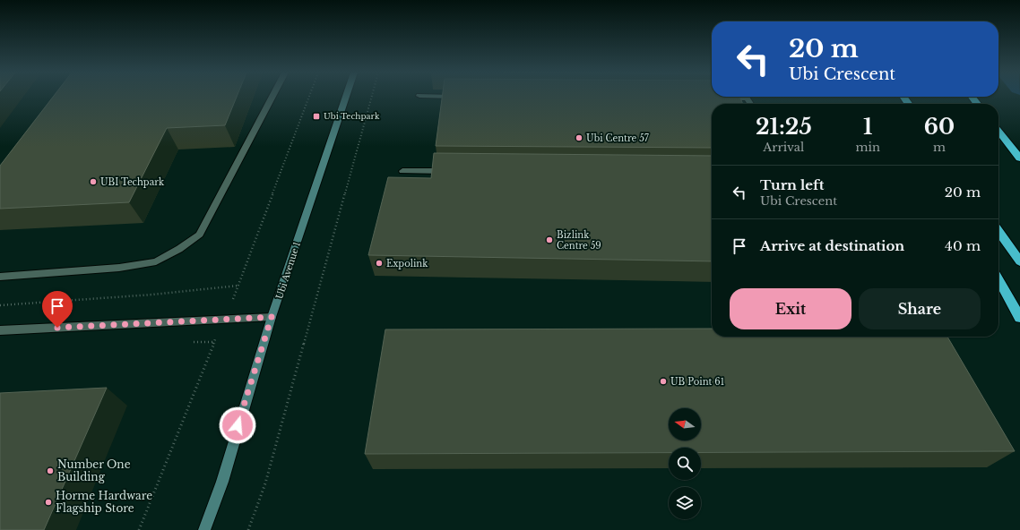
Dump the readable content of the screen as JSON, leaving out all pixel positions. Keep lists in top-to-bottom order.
{
  "streets": {
    "street": ["Ubi Avenue 1"]
  },
  "places": {
    "transit": ["Ubi Techpark"],
    "other": [
      "Ubi Centre 57",
      "UBI Techpark",
      "Bizlink Centre 59",
      "Expolink",
      "UB Point 61",
      "Number One Building",
      "Horme Hardware Flagship Store"
    ]
  },
  "north": "left",
  "page": {
    "turn": ["20 m", "Ubi Crescent"],
    "eta": [
      "21:25",
      "Arrival",
      "1",
      "min",
      "60",
      "m"
    ],
    "list": [
      {
        "name": "Turn left",
        "note": "Ubi Crescent",
        "value": "20 m"
      },
      {
        "name": "Arrive at destination",
        "value": "40 m"
      }
    ],
    "buttons": ["Exit", "Share"]
  }
}
